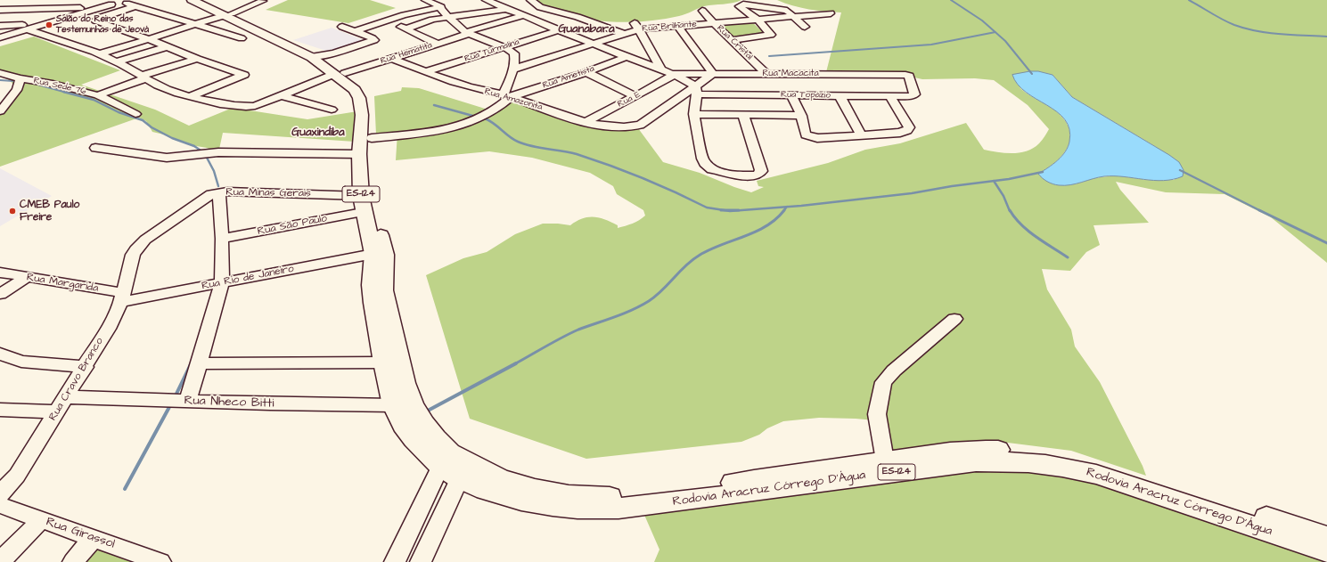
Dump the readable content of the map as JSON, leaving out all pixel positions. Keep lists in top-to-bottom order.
{
  "streets": {
    "main road": ["ES-124", "Rodovia Aracruz Córrego D'Água"],
    "street": [
      "Rua Brilhante",
      "Rua Cristal",
      "Rua Turmalina",
      "Rua Hematita",
      "Rua Macacita",
      "Rua Ametista",
      "Rua Sede 76",
      "Rua Topázio",
      "Rua Amazonita",
      "Rua E",
      "Rua Minas Gerais",
      "Rua São Paulo",
      "Rua Rio de Janeiro",
      "Rua Margarida",
      "Rua Cravo Branco",
      "Rua Nheco Bitti",
      "Rua Girassol"
    ]
  },
  "crossings": [
    ["Rua Brilhante", "Rua Cristal"],
    ["Rua Cristal", "Rua Macacita"],
    ["Rua Turmalina", "Rua Amazonita"],
    ["Rua Hematita", "Rua Amazonita"],
    ["Rua Hematita", "ES-124"],
    ["Rua Macacita", "Rua Topázio"],
    ["Rua Macacita", "Rua E"],
    ["Rua Ametista", "Rua Amazonita"],
    ["Rua Topázio", "Rua Amazonita"],
    ["Rua Amazonita", "Rua E"],
    ["Rua Minas Gerais", "ES-124"],
    ["Rua Minas Gerais", "Rua Cravo Branco"],
    ["ES-124", "Rua São Paulo"],
    ["ES-124", "Rua Rio de Janeiro"],
    ["ES-124", "Rua Nheco Bitti"],
    ["ES-124", "Rodovia Aracruz Córrego D'Água"],
    ["Rua Rio de Janeiro", "Rua Margarida"],
    ["Rua Rio de Janeiro", "Rua Cravo Branco"],
    ["Rua Margarida", "Rua Cravo Branco"],
    ["Rua Cravo Branco", "Rua Nheco Bitti"]
  ],
  "districts": ["Guanabara", "Guaxindiba"],
  "places": ["Salão do Reino das Testemunhas de Jeová", "CMEB Paulo Freire"]
}
